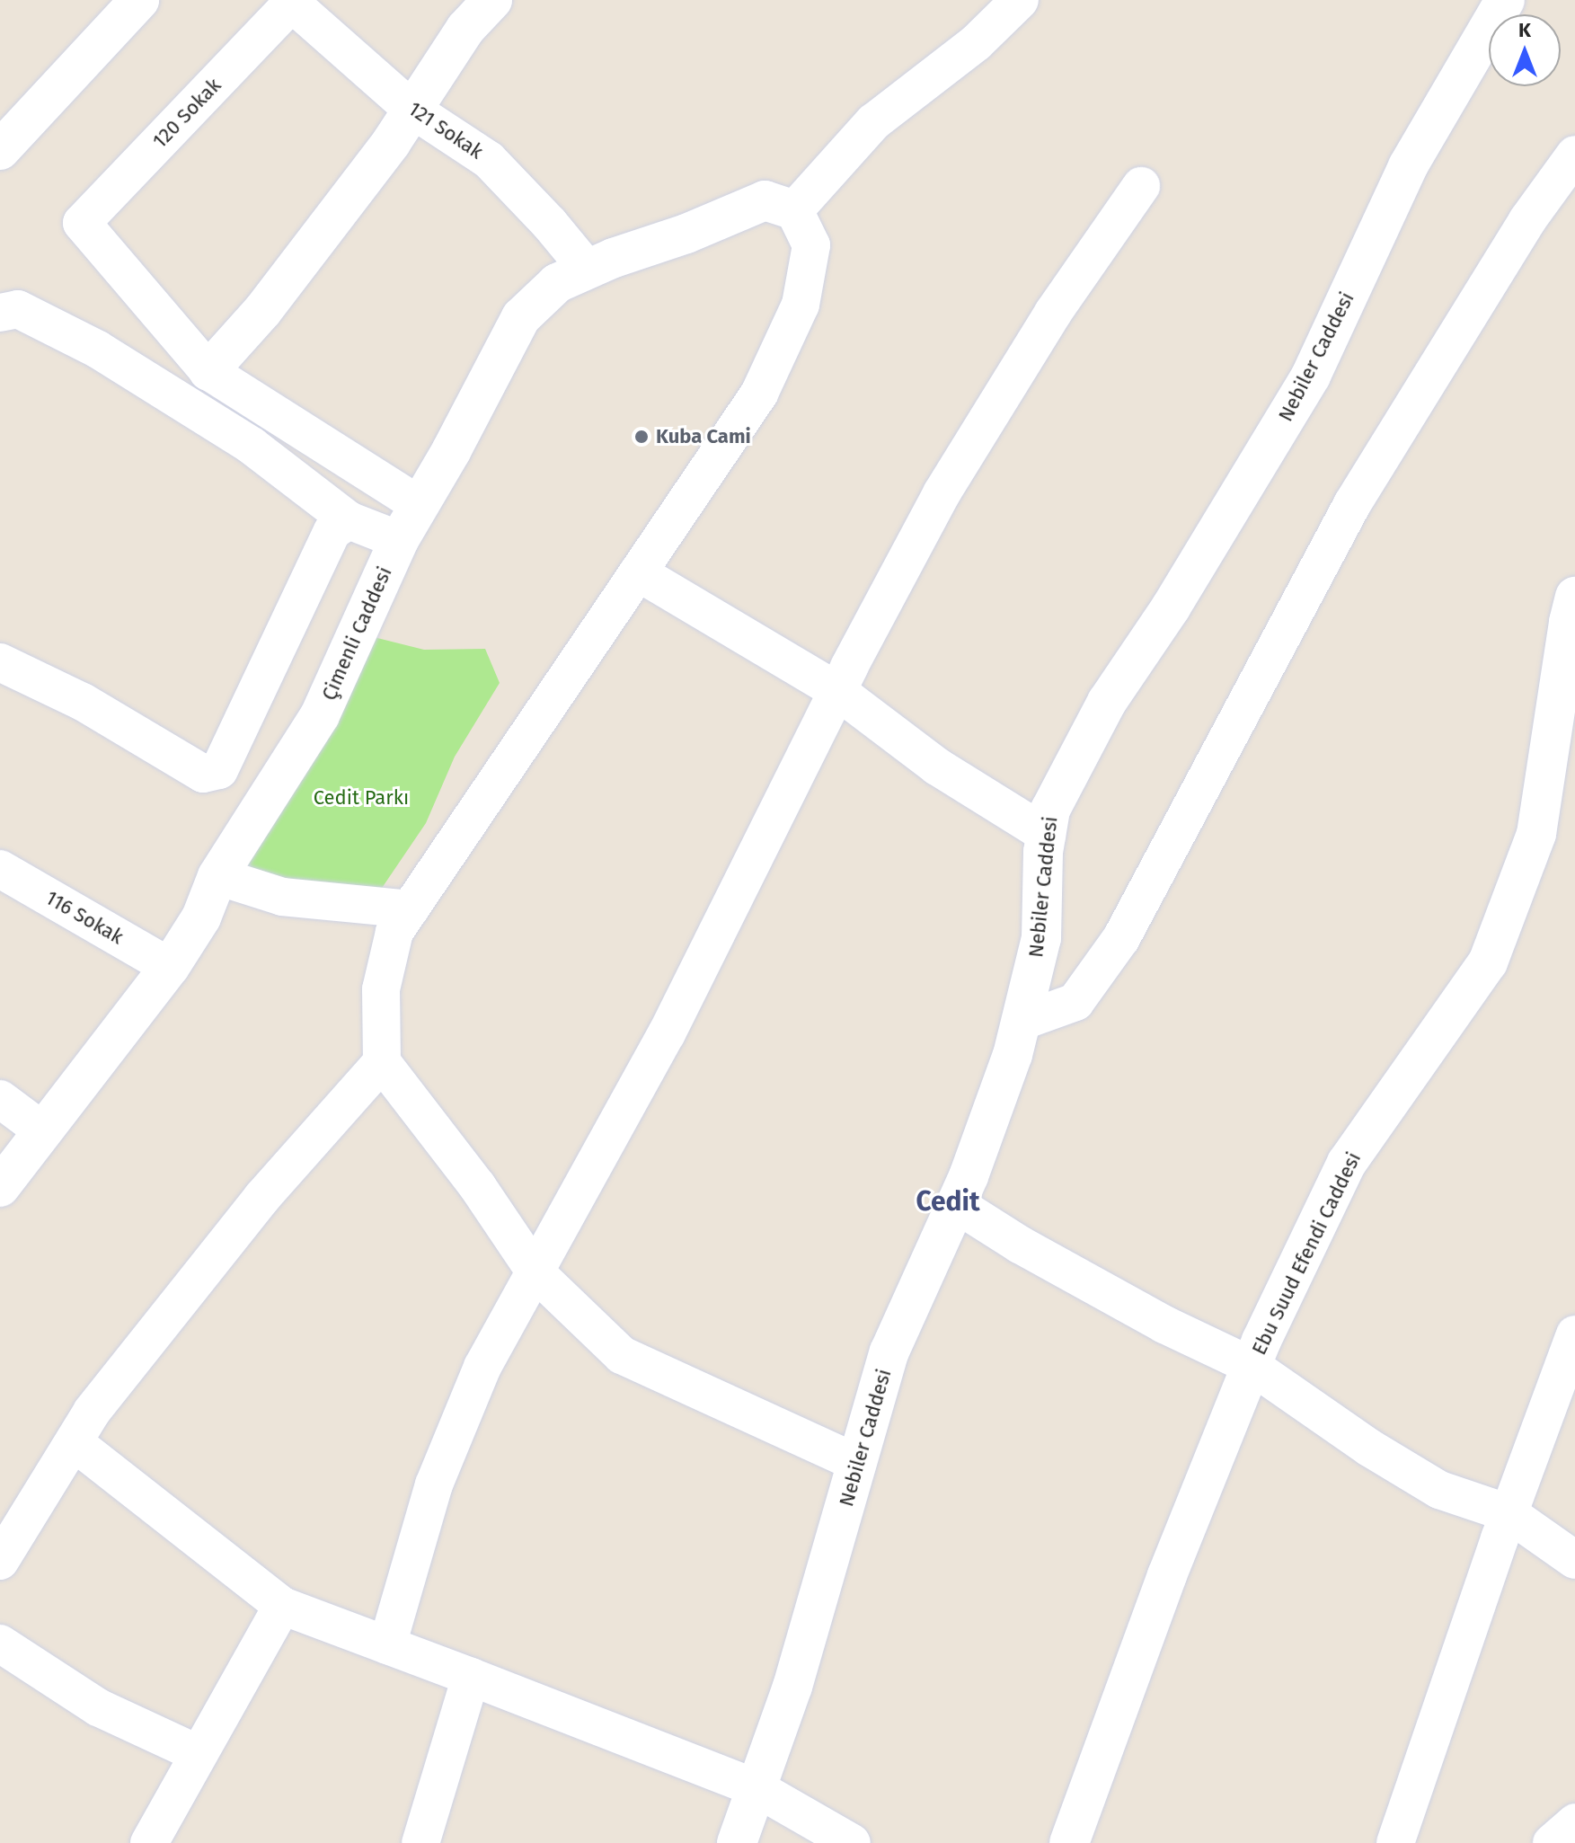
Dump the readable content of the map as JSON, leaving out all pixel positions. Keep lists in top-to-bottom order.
{
  "streets": {
    "street": [
      "120 Sokak",
      "121 Sokak",
      "Nebiler Caddesi",
      "Çimenli Caddesi",
      "116 Sokak",
      "Ebu Suud Efendi Caddesi"
    ]
  },
  "crossings": [
    ["120 Sokak", "121 Sokak"],
    ["121 Sokak", "Çimenli Caddesi"],
    ["Çimenli Caddesi", "116 Sokak"]
  ],
  "districts": ["Cedit"],
  "parks": ["Cedit Parkı"],
  "places": ["Kuba Cami"],
  "north": "top"
}
